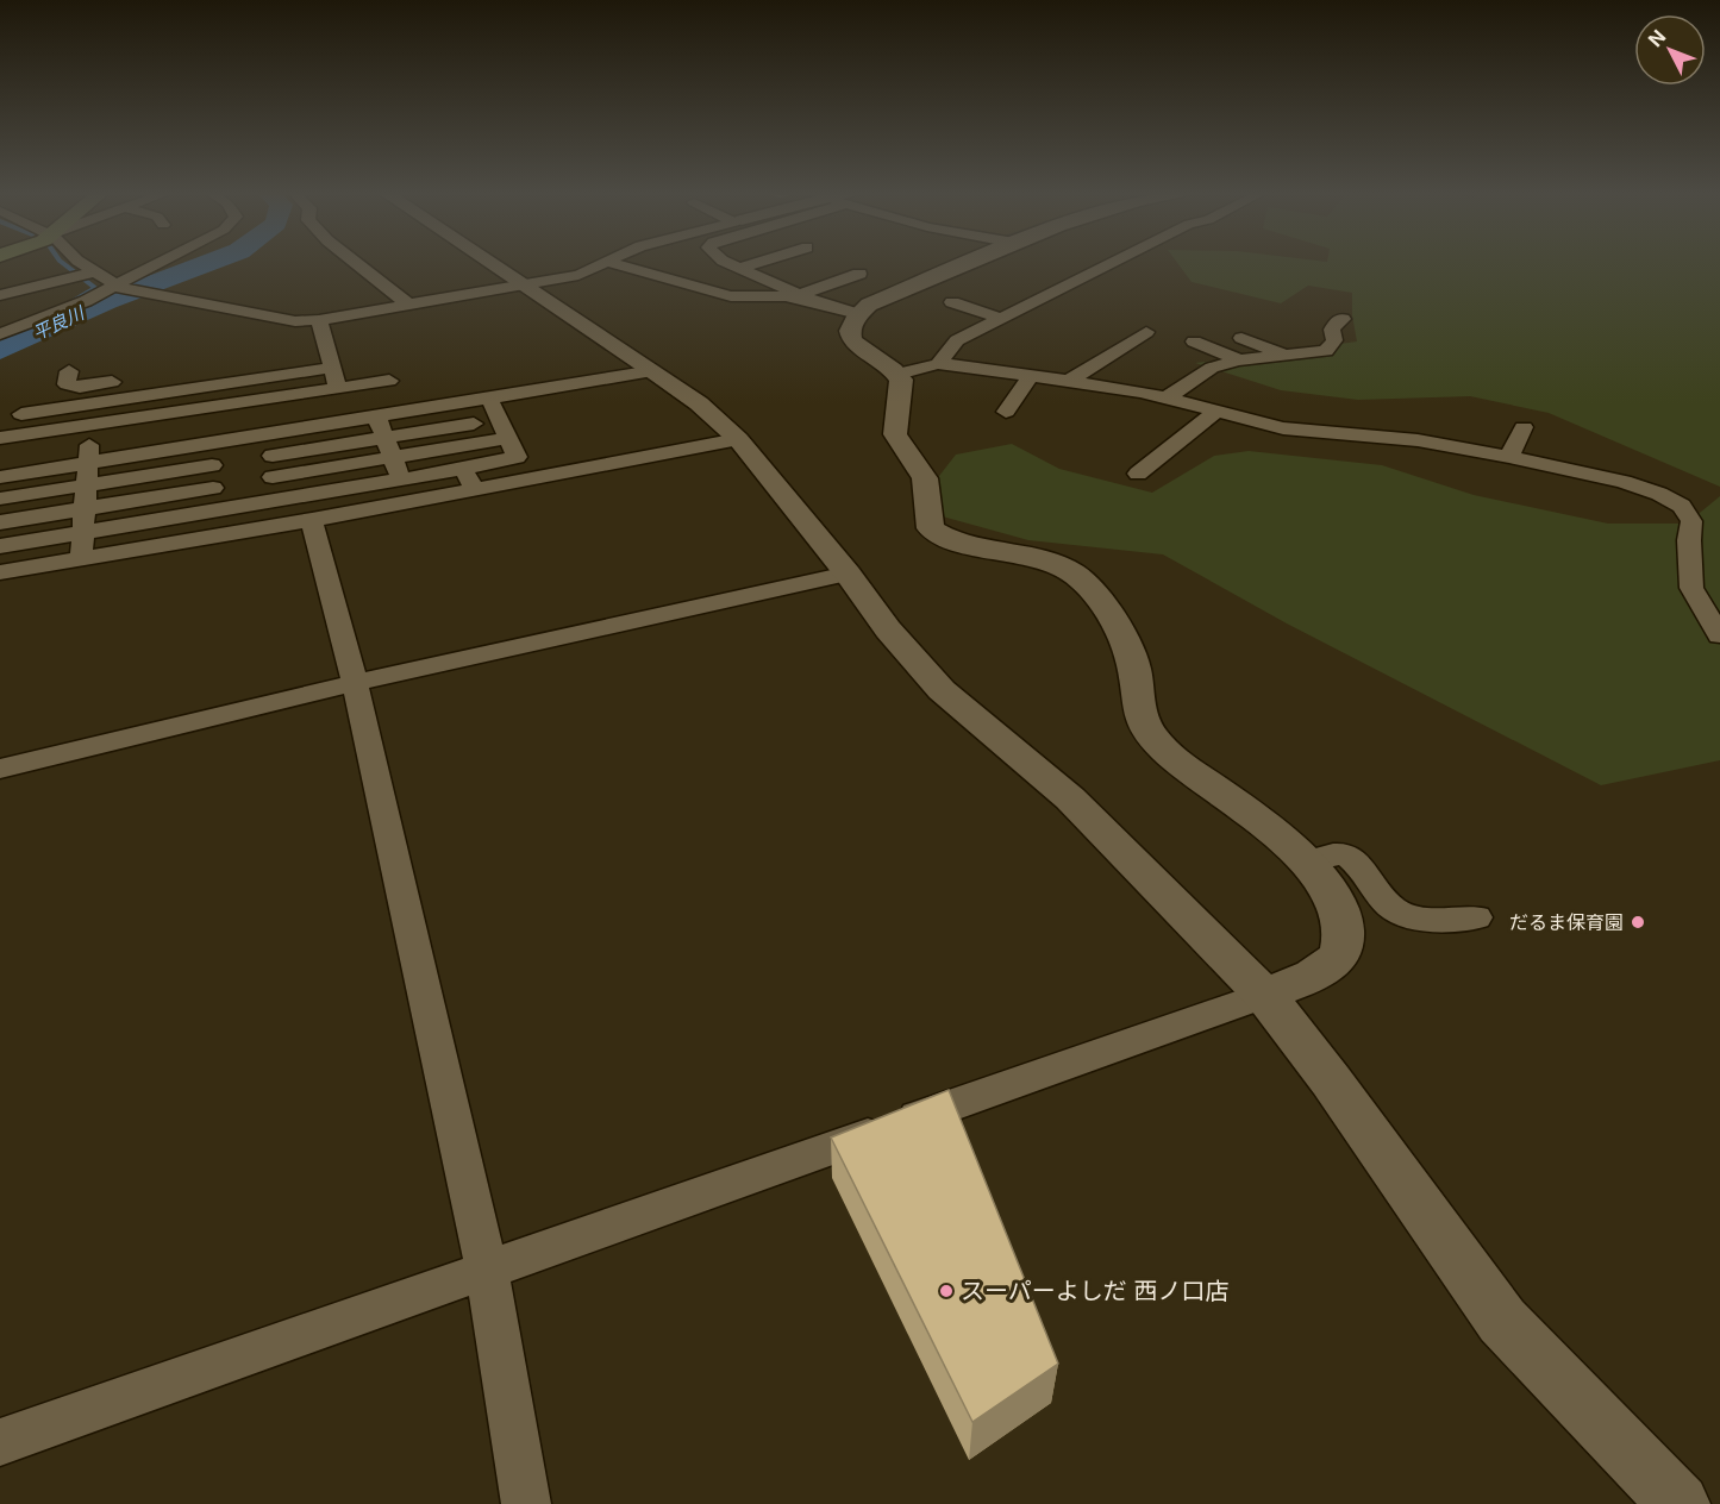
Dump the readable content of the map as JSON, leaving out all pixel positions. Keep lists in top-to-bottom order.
{
  "water": ["平良川"],
  "places": ["だるま保育園", "スーパーよしだ 西ノ口店"],
  "north": "top left"
}
